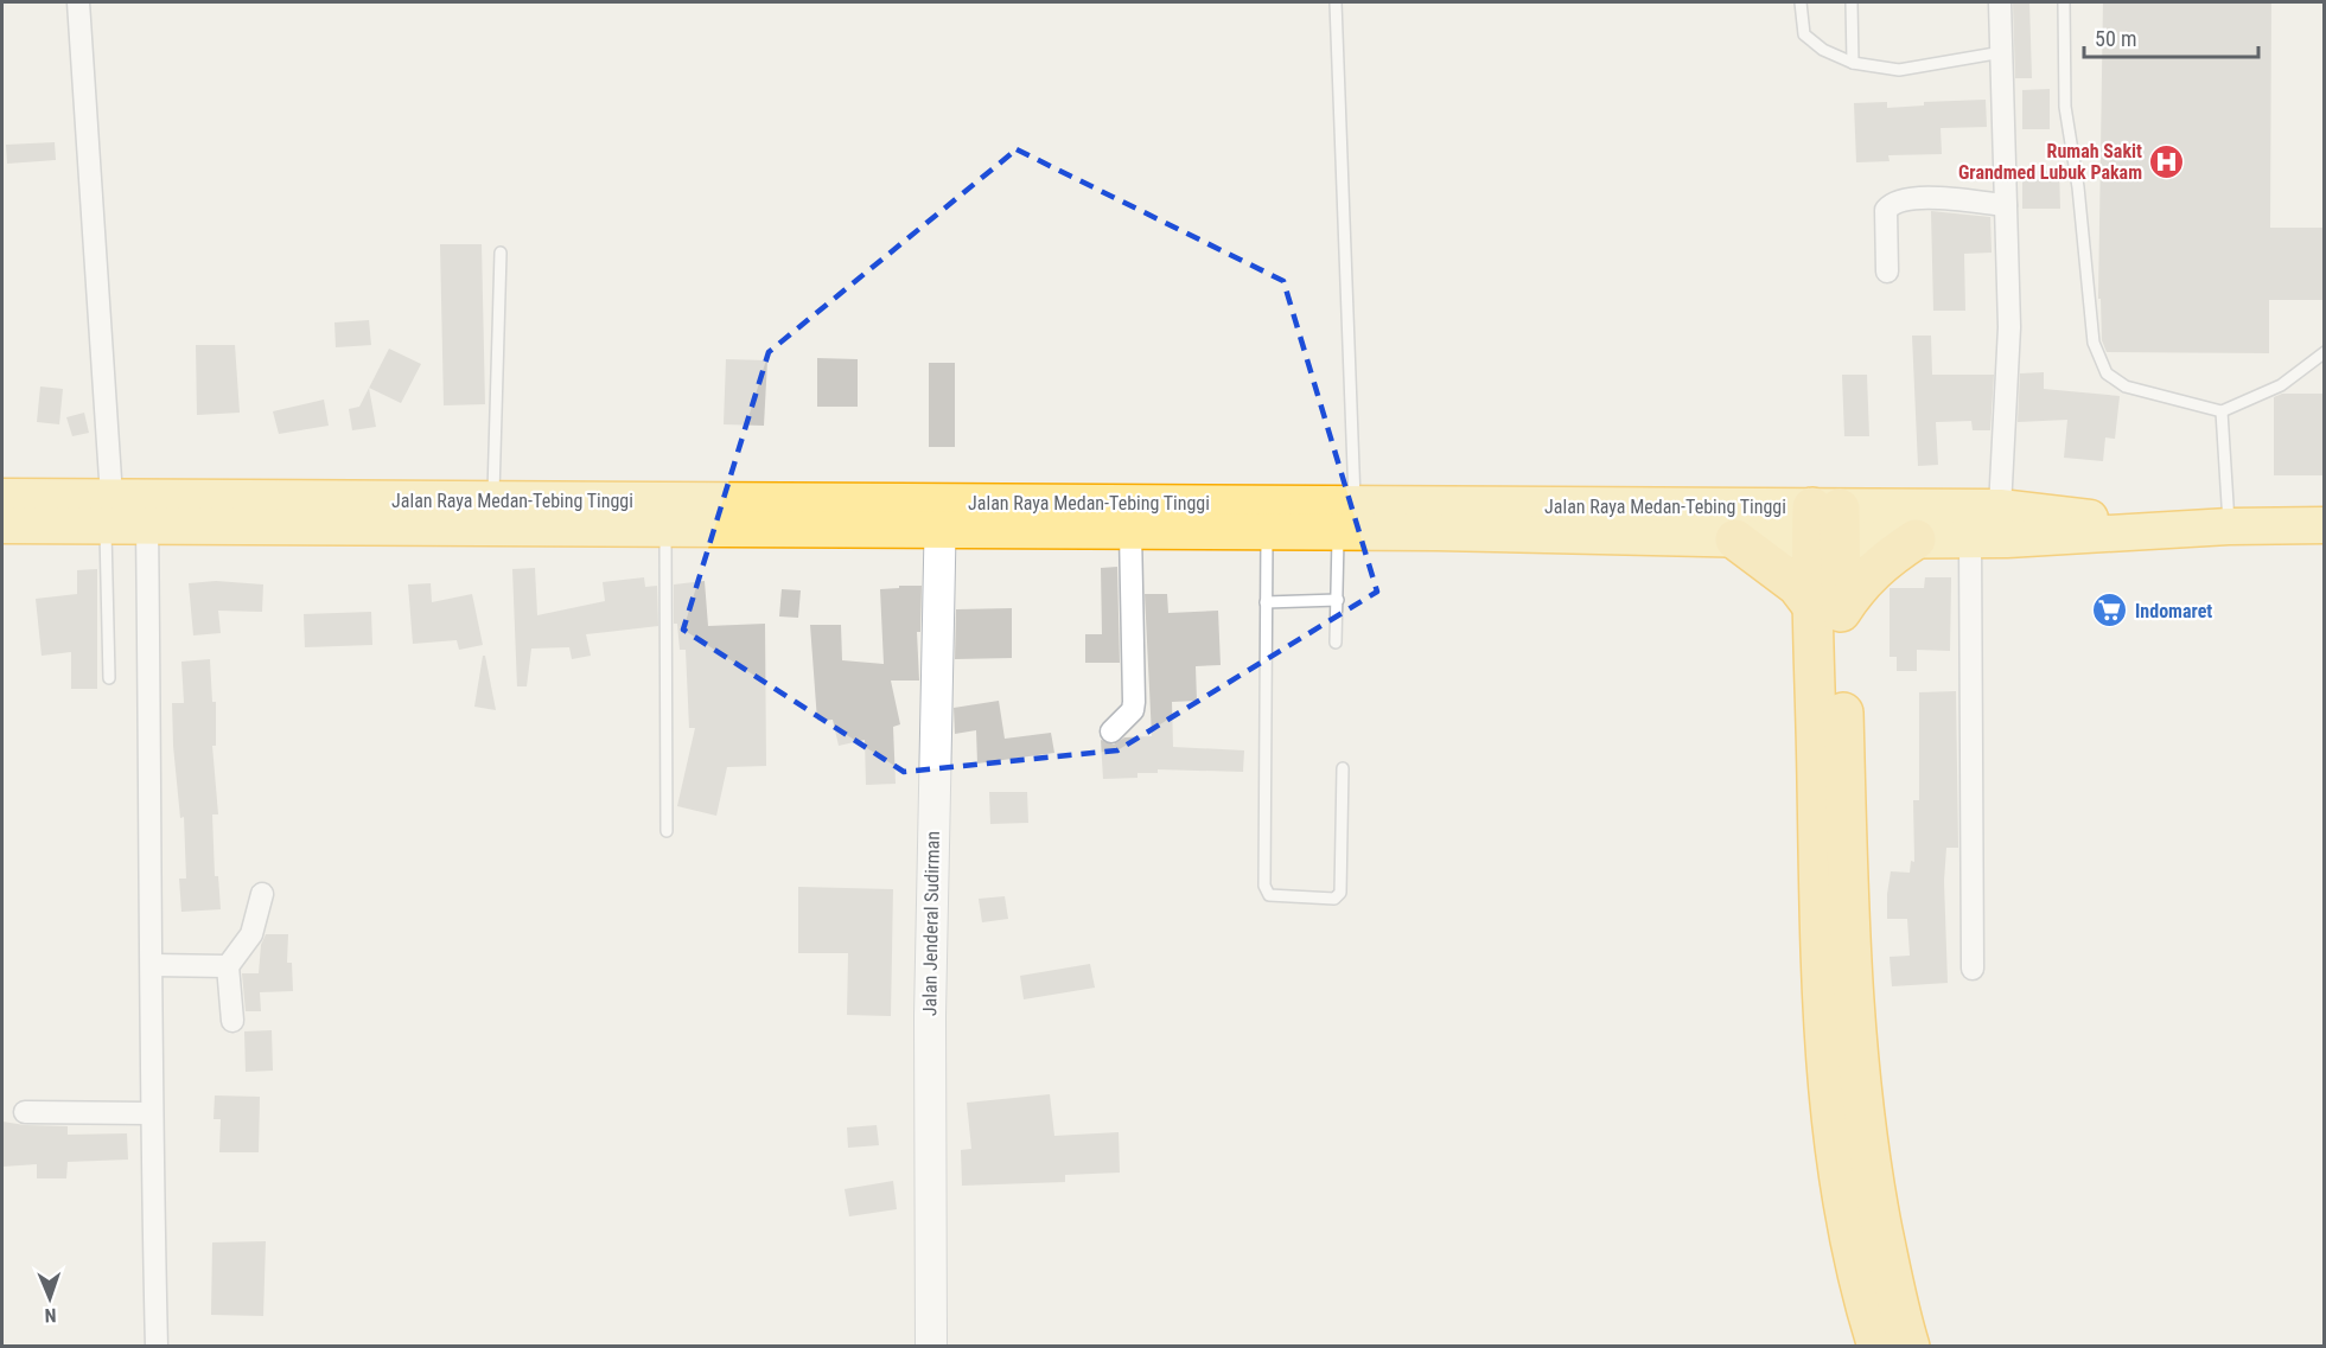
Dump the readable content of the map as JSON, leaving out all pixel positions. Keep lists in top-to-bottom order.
{
  "streets": {
    "highway": ["Jalan Raya Medan-Tebing Tinggi"],
    "main road": ["Jalan Jenderal Sudirman"]
  },
  "crossings": [
    ["Jalan Raya Medan-Tebing Tinggi", "Jalan Jenderal Sudirman"]
  ],
  "places": {
    "hospital": ["Rumah Sakit Grandmed Lubuk Pakam"],
    "supermarket": ["Indomaret"]
  },
  "scale_bar": "50 m",
  "north": "bottom"
}
